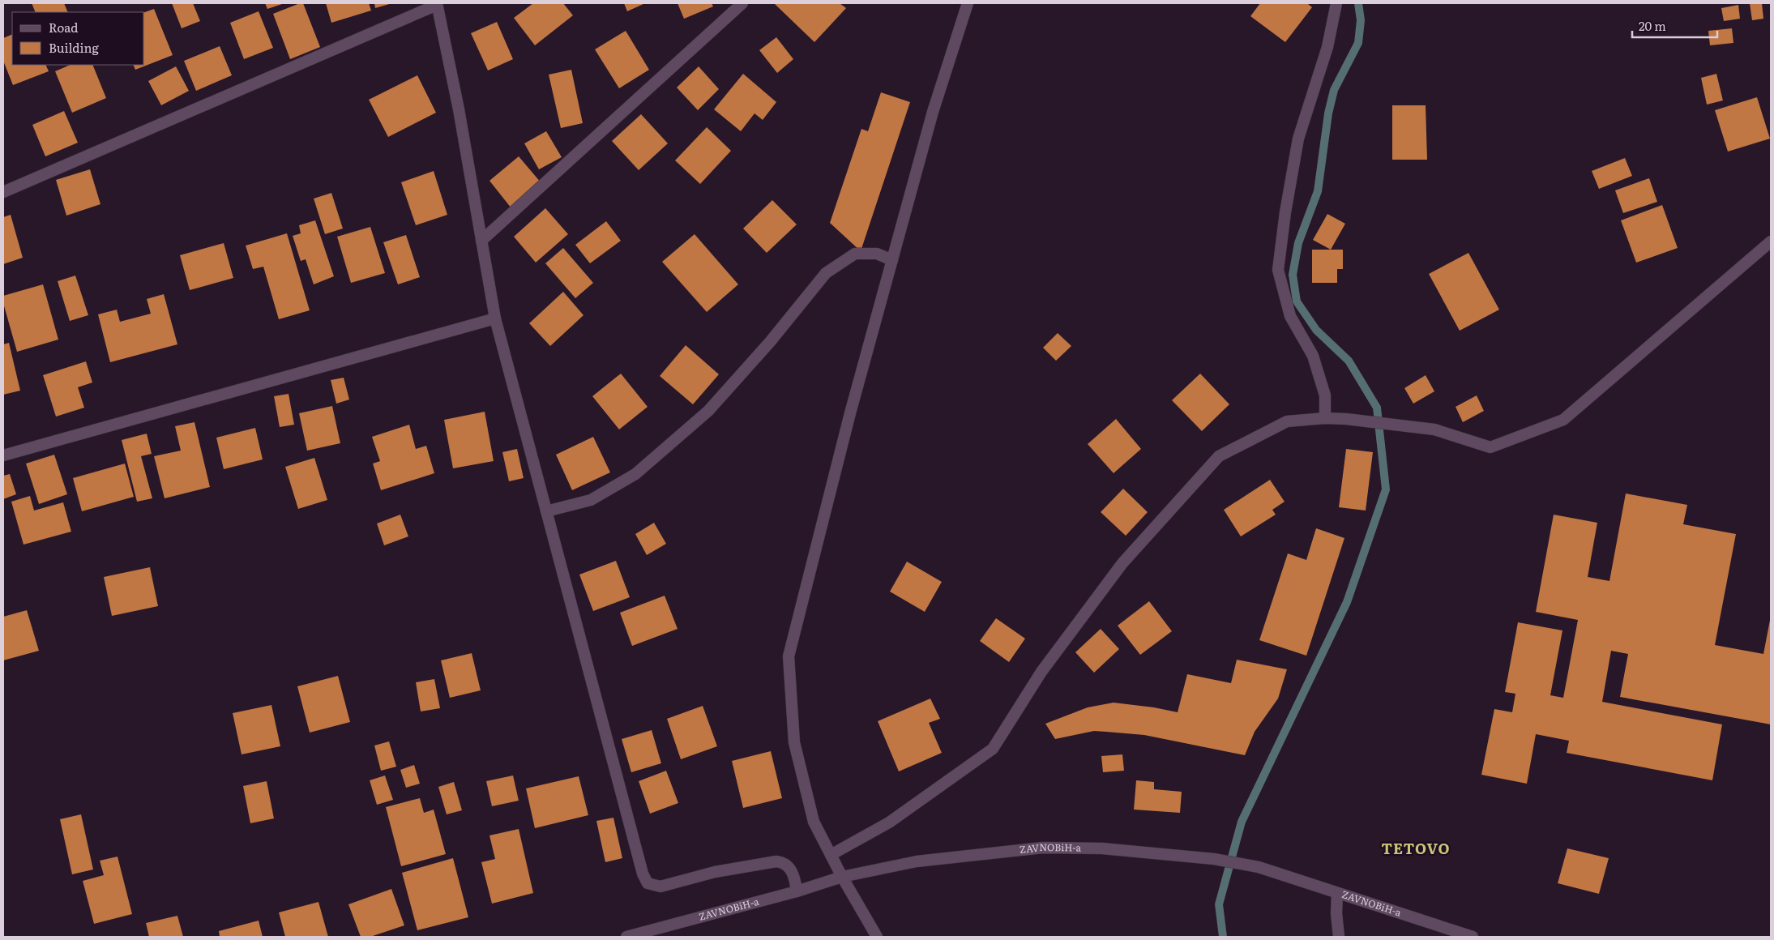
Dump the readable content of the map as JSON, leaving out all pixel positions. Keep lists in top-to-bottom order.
{
  "streets": {
    "street": ["ZAVNOBiH-a"]
  },
  "districts": ["TETOVO"],
  "legend": ["Road", "Building"],
  "scale_bar": "20 m"
}
